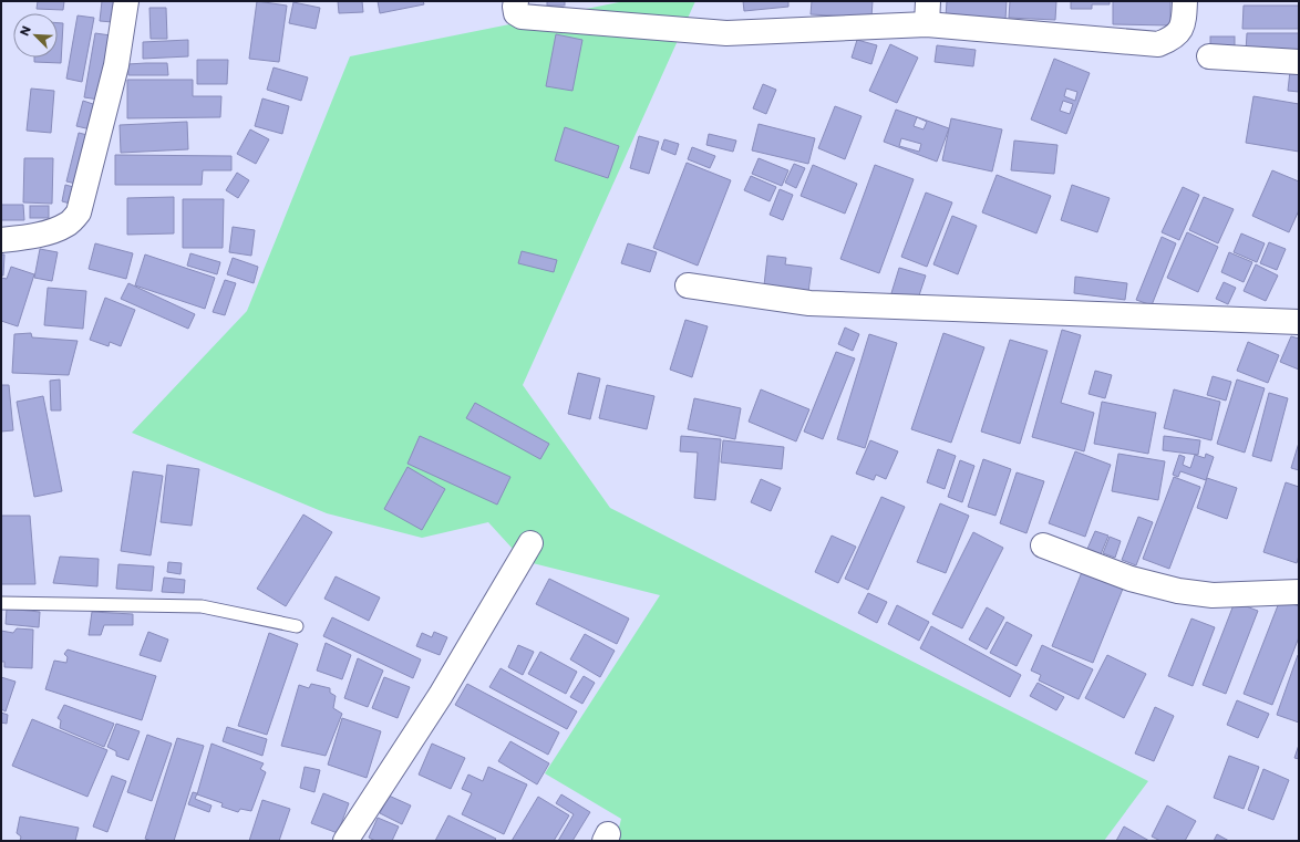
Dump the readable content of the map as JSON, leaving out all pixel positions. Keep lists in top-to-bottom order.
{
  "north": "top left"
}
